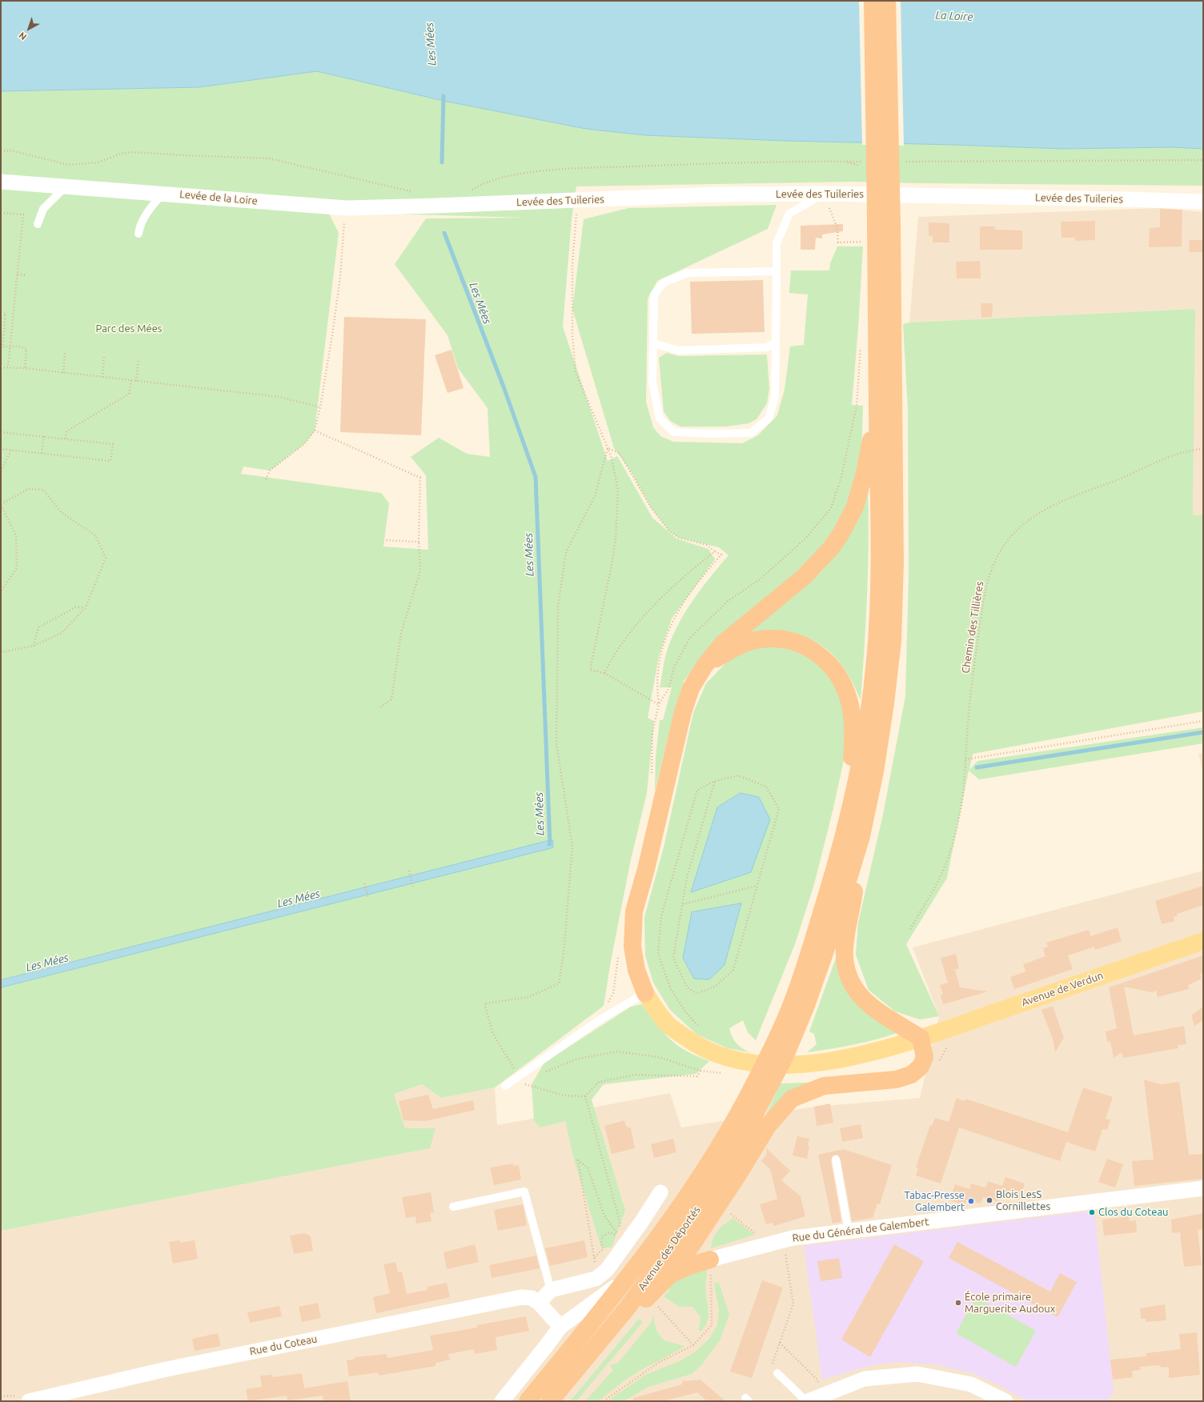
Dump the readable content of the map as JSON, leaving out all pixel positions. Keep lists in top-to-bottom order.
{
  "streets": {
    "highway": ["Avenue des Déportés"],
    "main road": ["Avenue de Verdun"],
    "street": [
      "Levée des Tuileries",
      "Levée de la Loire",
      "Rue du Général de Galembert",
      "Rue du Coteau"
    ],
    "path": ["Chemin des Tillières"]
  },
  "crossings": [
    ["Levée des Tuileries", "Levée de la Loire"]
  ],
  "water": ["La Loire", "Les Mées"],
  "parks": ["Parc des Mées"],
  "places": [
    "Blois LesS Cornillettes",
    "Tabac-Presse Galembert",
    "Clos du Coteau",
    "École primaire Marguerite Audoux"
  ],
  "north": "bottom left"
}
